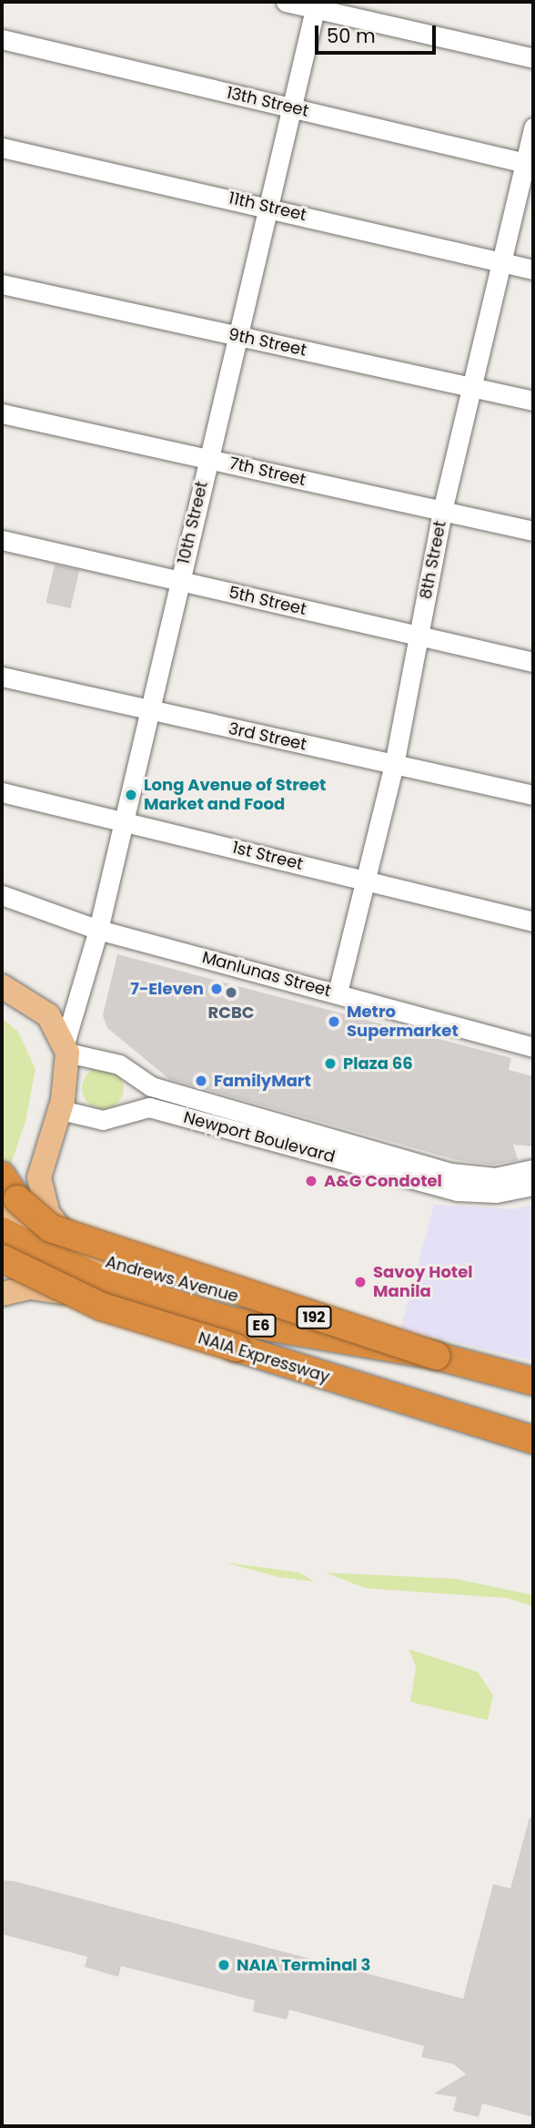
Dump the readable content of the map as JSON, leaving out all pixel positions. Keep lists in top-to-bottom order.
{
  "streets": {
    "highway": ["E6", "NAIA Expressway"],
    "main road": ["Andrews Avenue", "192"],
    "street": [
      "13th Street",
      "11th Street",
      "9th Street",
      "7th Street",
      "10th Street",
      "8th Street",
      "5th Street",
      "3rd Street",
      "1st Street",
      "Manlunas Street",
      "Newport Boulevard"
    ]
  },
  "crossings": [
    ["13th Street", "10th Street"],
    ["13th Street", "8th Street"],
    ["11th Street", "10th Street"],
    ["11th Street", "8th Street"],
    ["9th Street", "10th Street"],
    ["9th Street", "8th Street"],
    ["7th Street", "10th Street"],
    ["7th Street", "8th Street"],
    ["10th Street", "5th Street"],
    ["10th Street", "3rd Street"],
    ["10th Street", "1st Street"],
    ["10th Street", "Manlunas Street"],
    ["10th Street", "Newport Boulevard"],
    ["10th Street", "192"],
    ["8th Street", "5th Street"],
    ["8th Street", "3rd Street"],
    ["8th Street", "1st Street"],
    ["8th Street", "Manlunas Street"],
    ["Newport Boulevard", "Andrews Avenue"],
    ["Newport Boulevard", "192"],
    ["Andrews Avenue", "192"]
  ],
  "places": [
    "Long Avenue of Street Market and Food",
    "7-Eleven",
    "RCBC",
    "Metro Supermarket",
    "Plaza 66",
    "FamilyMart",
    "A&G Condotel",
    "Savoy Hotel Manila",
    "NAIA Terminal 3"
  ],
  "scale_bar": "50 m"
}
